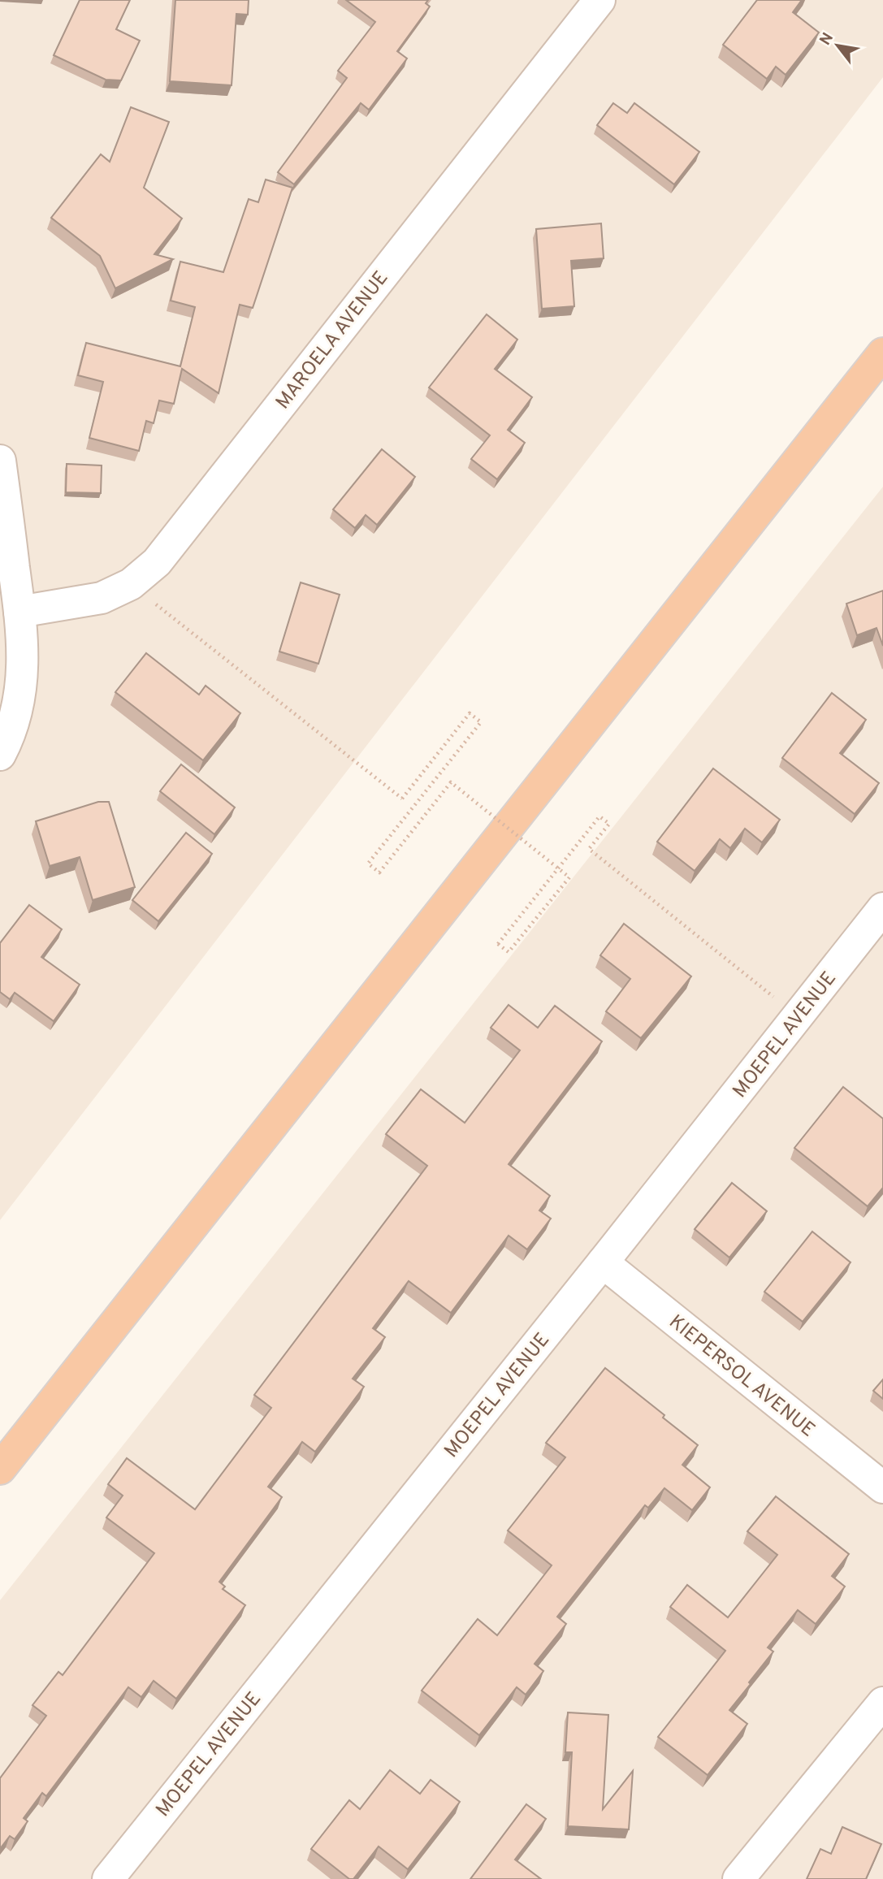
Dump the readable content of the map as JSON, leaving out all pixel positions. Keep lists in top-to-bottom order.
{
  "streets": {
    "street": ["MAROELA AVENUE", "MOEPEL AVENUE", "KIEPERSOL AVENUE"]
  },
  "crossings": [
    ["MOEPEL AVENUE", "KIEPERSOL AVENUE"]
  ],
  "north": "top left"
}
